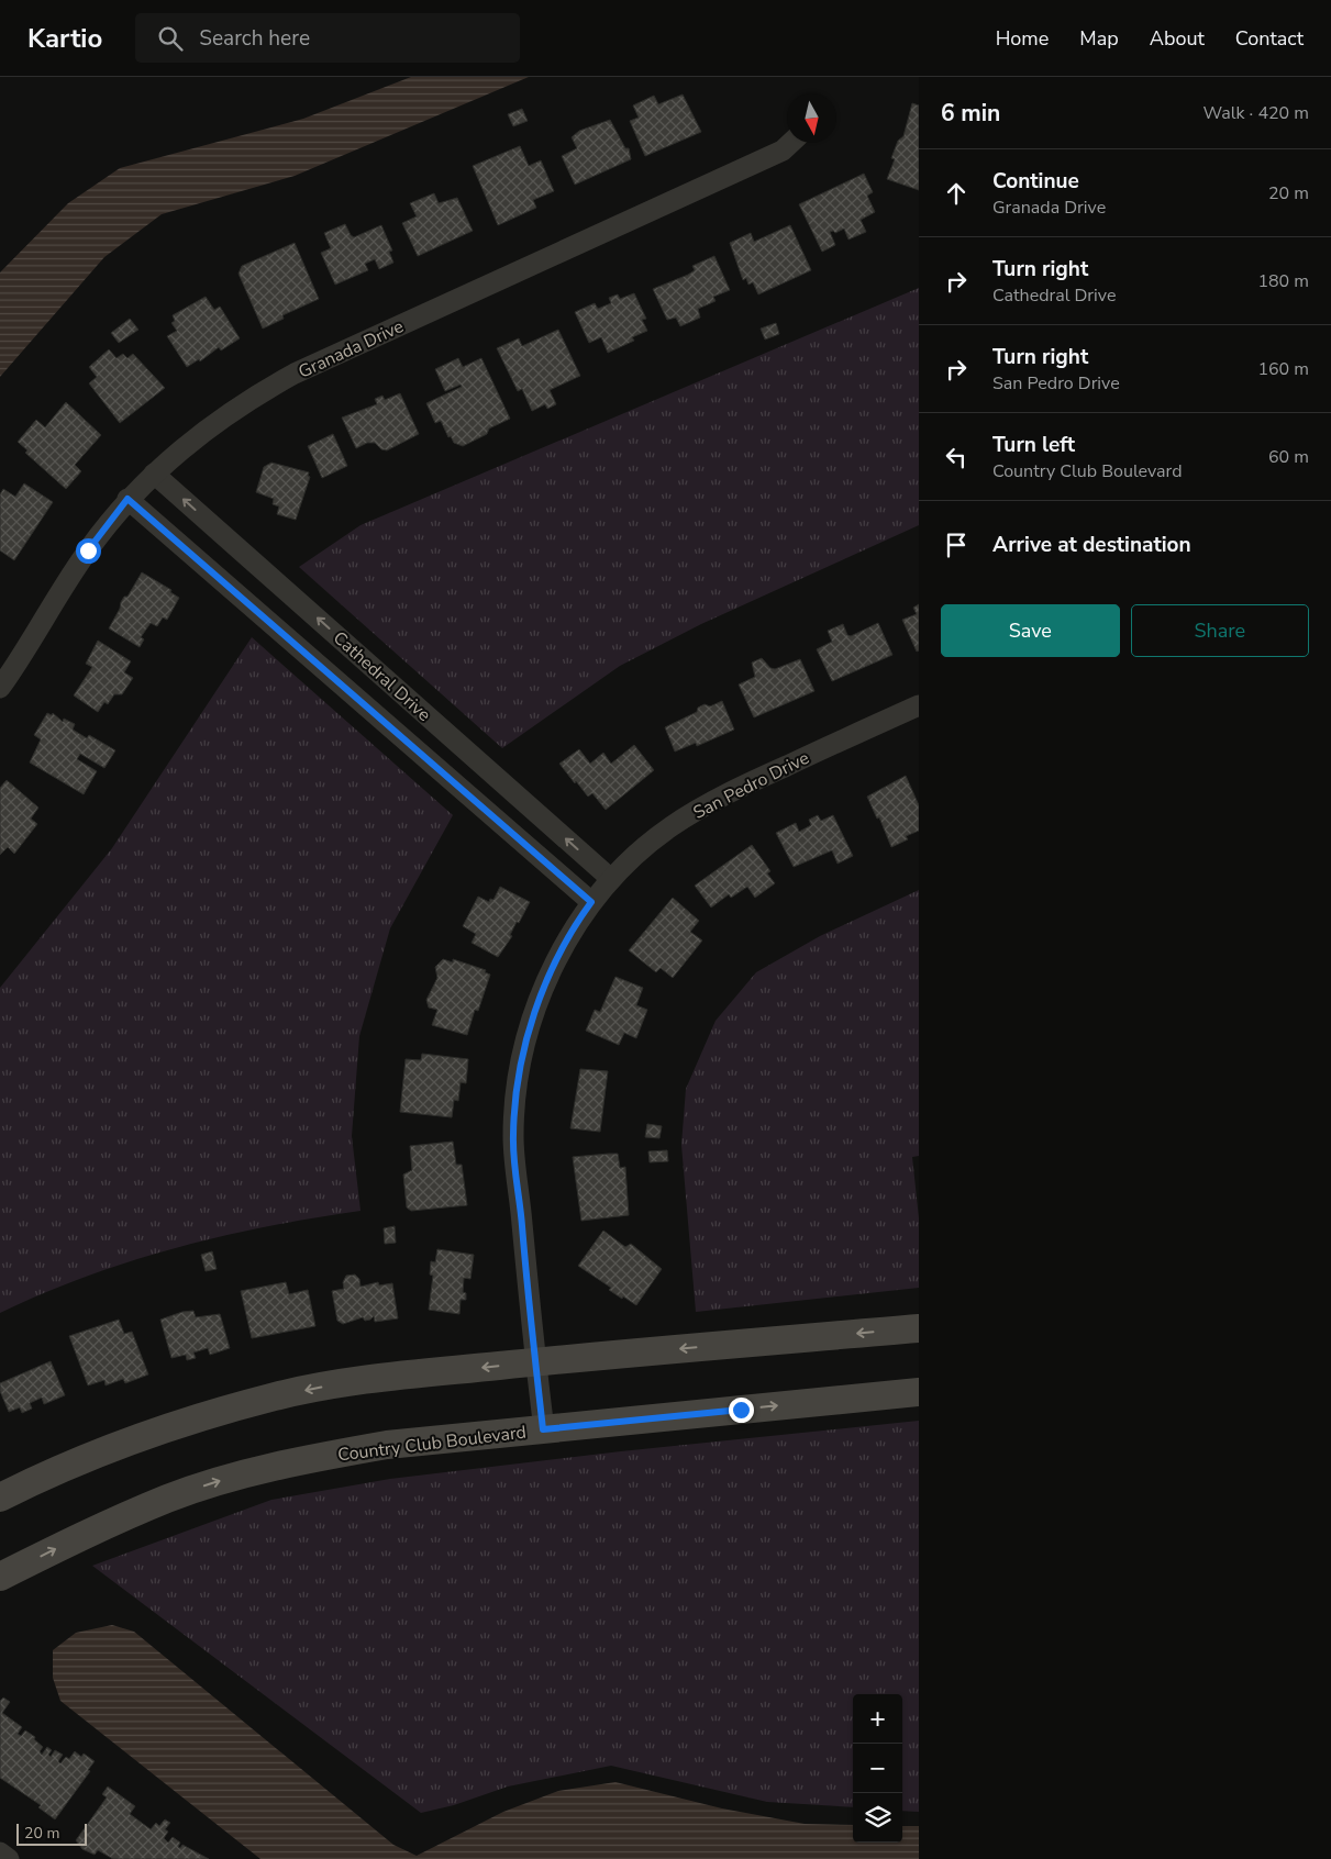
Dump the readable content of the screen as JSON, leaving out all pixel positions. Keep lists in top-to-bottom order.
{
  "streets": {
    "street": [
      "Granada Drive",
      "Cathedral Drive",
      "San Pedro Drive",
      "Country Club Boulevard"
    ]
  },
  "crossings": [
    ["Granada Drive", "Cathedral Drive"],
    ["Cathedral Drive", "San Pedro Drive"],
    ["San Pedro Drive", "Country Club Boulevard"]
  ],
  "scale_bar": "20 m",
  "north": "bottom",
  "page": {
    "header": "Kartio",
    "search": "Search here",
    "nav": [
      "Home",
      "Map",
      "About",
      "Contact"
    ],
    "heading": ["6 min", "Walk · 420 m"],
    "list": [
      ["Continue", "Granada Drive", "20 m"],
      ["Turn right", "Cathedral Drive", "180 m"],
      ["Turn right", "San Pedro Drive", "160 m"],
      ["Turn left", "Country Club Boulevard", "60 m"],
      "Arrive at destination"
    ],
    "buttons": ["Save", "Share"],
    "map_buttons": ["+", "−"],
    "scale": "20 m"
  }
}
